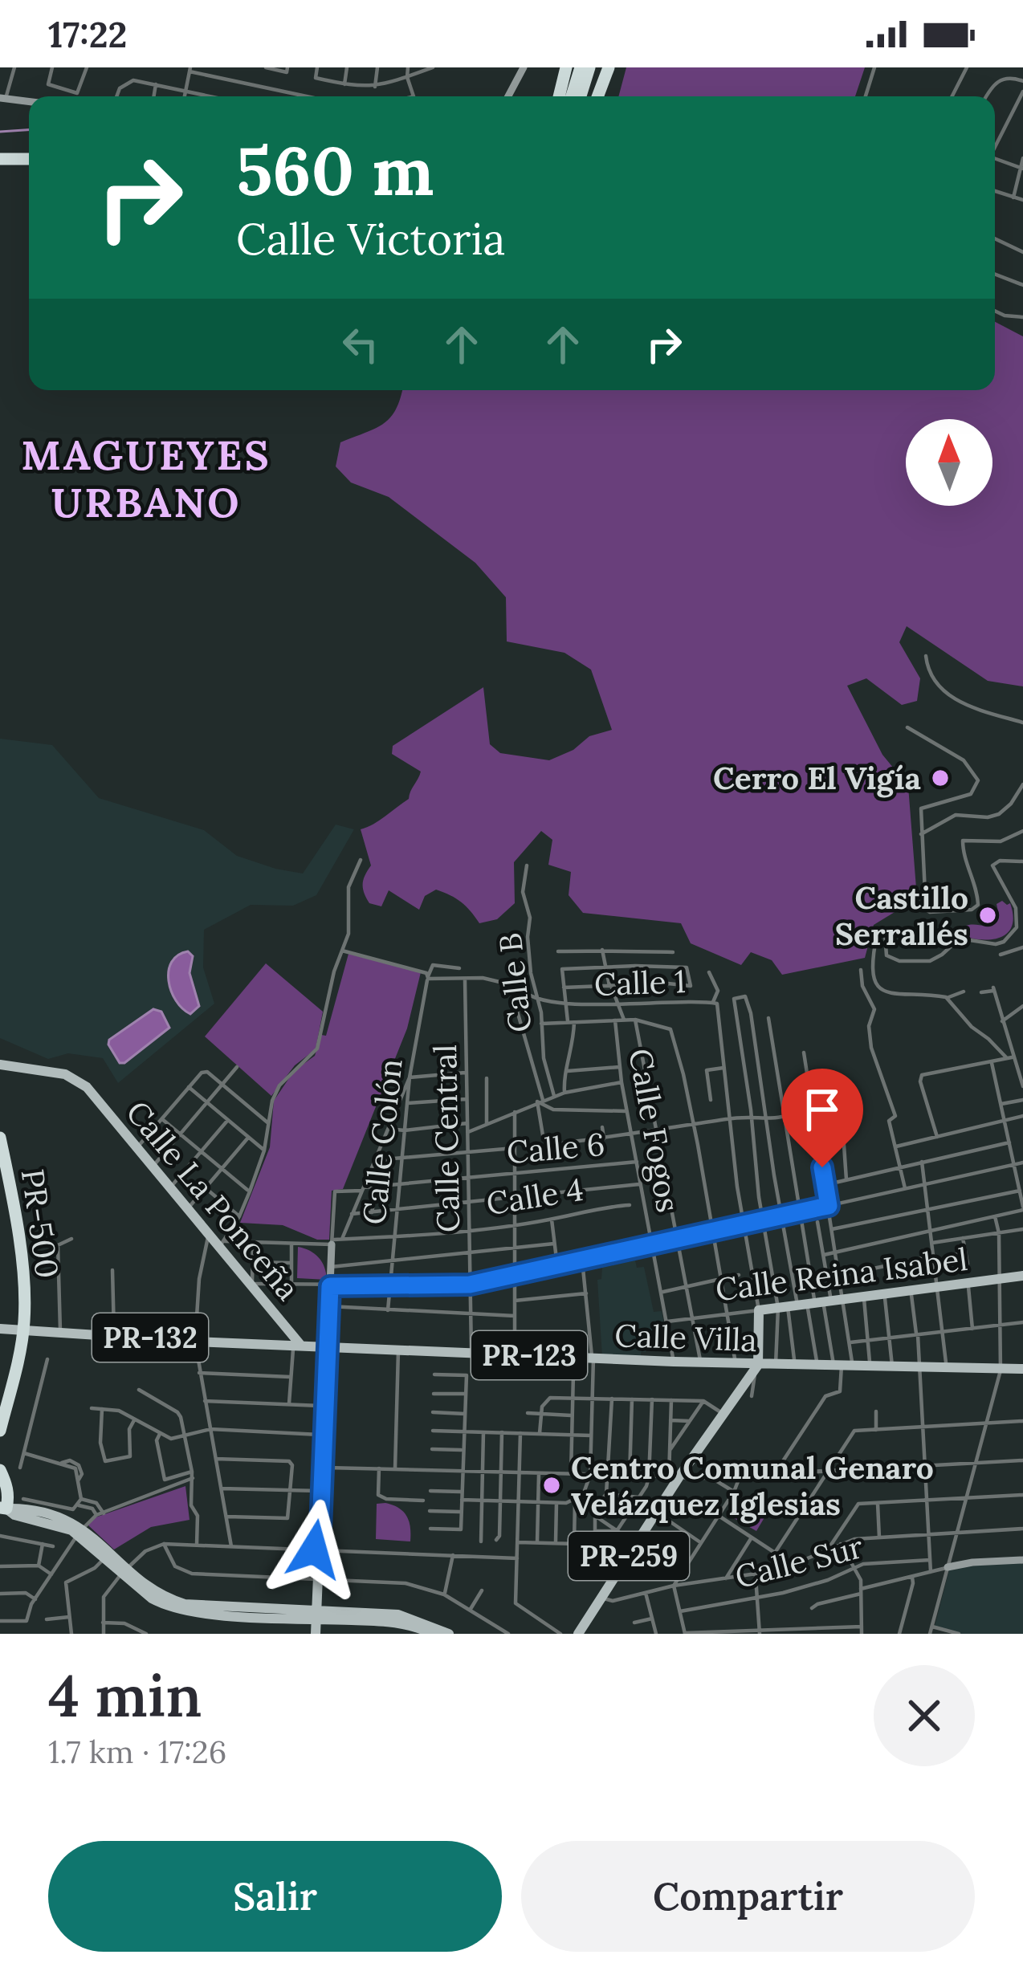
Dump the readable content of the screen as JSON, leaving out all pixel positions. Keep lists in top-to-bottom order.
{
  "streets": {
    "highway": ["PR-500"],
    "main road": [
      "Calle La Ponceña",
      "Calle Reina Isabel",
      "PR-132",
      "Calle Villa",
      "PR-123",
      "PR-259"
    ],
    "street": [
      "Calle B",
      "Calle 1",
      "Calle Fogos",
      "Calle Central",
      "Calle Colón",
      "Calle 6",
      "Calle 4",
      "Calle Sur"
    ]
  },
  "crossings": [
    ["Calle B", "Calle 1"],
    ["Calle 1", "Calle Central"],
    ["Calle 1", "Calle Colón"],
    ["Calle Fogos", "Calle 6"],
    ["Calle Fogos", "Calle Reina Isabel"],
    ["Calle Fogos", "Calle Villa"],
    ["Calle Central", "Calle 6"],
    ["Calle Central", "Calle 4"],
    ["Calle Central", "Calle Villa"],
    ["Calle Colón", "Calle 6"],
    ["Calle Colón", "Calle 4"],
    ["Calle 6", "Calle 4"],
    ["Calle 4", "Calle La Ponceña"],
    ["Calle La Ponceña", "Calle Villa"],
    ["PR-500", "Calle Villa"],
    ["Calle Villa", "PR-259"]
  ],
  "districts": ["MAGUEYES URBANO"],
  "places": ["Cerro El Vigía", "Castillo Serrallés", "Centro Comunal Genaro Velázquez Iglesias"],
  "north": "top",
  "page": {
    "status": "17:22",
    "turn": ["560 m", "Calle Victoria"],
    "heading": ["4 min", "1.7 km · 17:26"],
    "buttons": ["Salir", "Compartir"]
  }
}
